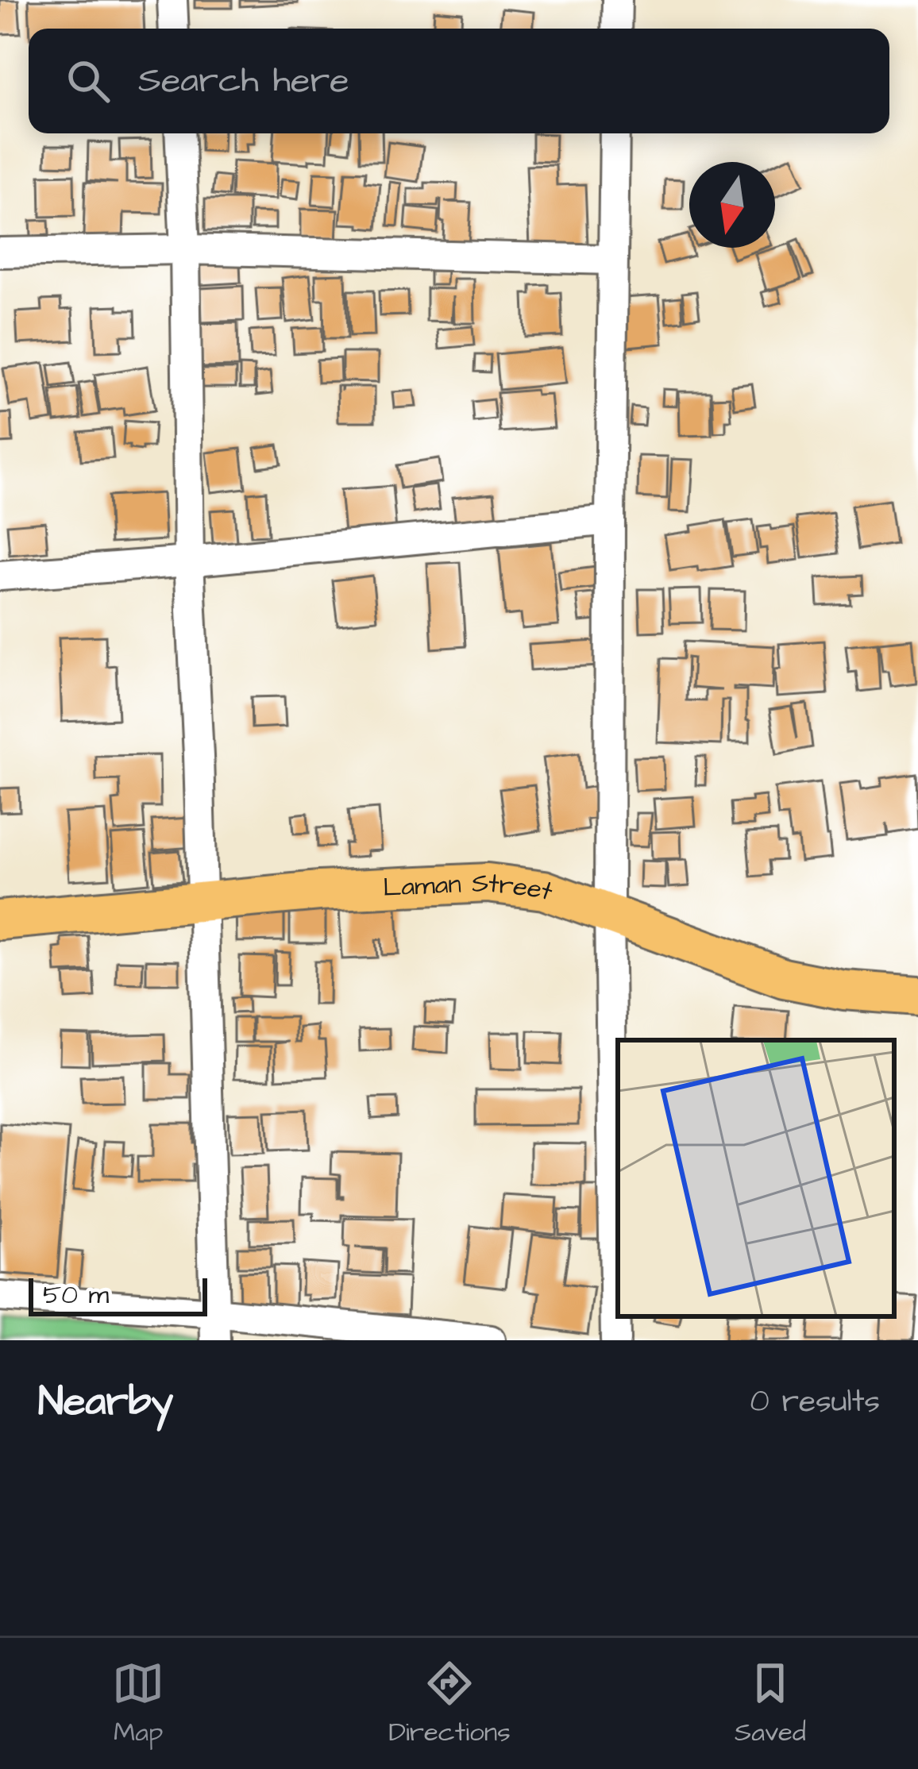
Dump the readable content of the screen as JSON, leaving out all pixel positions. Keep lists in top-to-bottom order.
{
  "streets": {
    "main road": ["Laman Street"]
  },
  "scale_bar": "50 m",
  "north": "bottom",
  "page": {
    "search": "Search here",
    "scale": "50 m",
    "heading": ["Nearby", "0 results"],
    "nav": ["Map", "Directions", "Saved"]
  }
}
